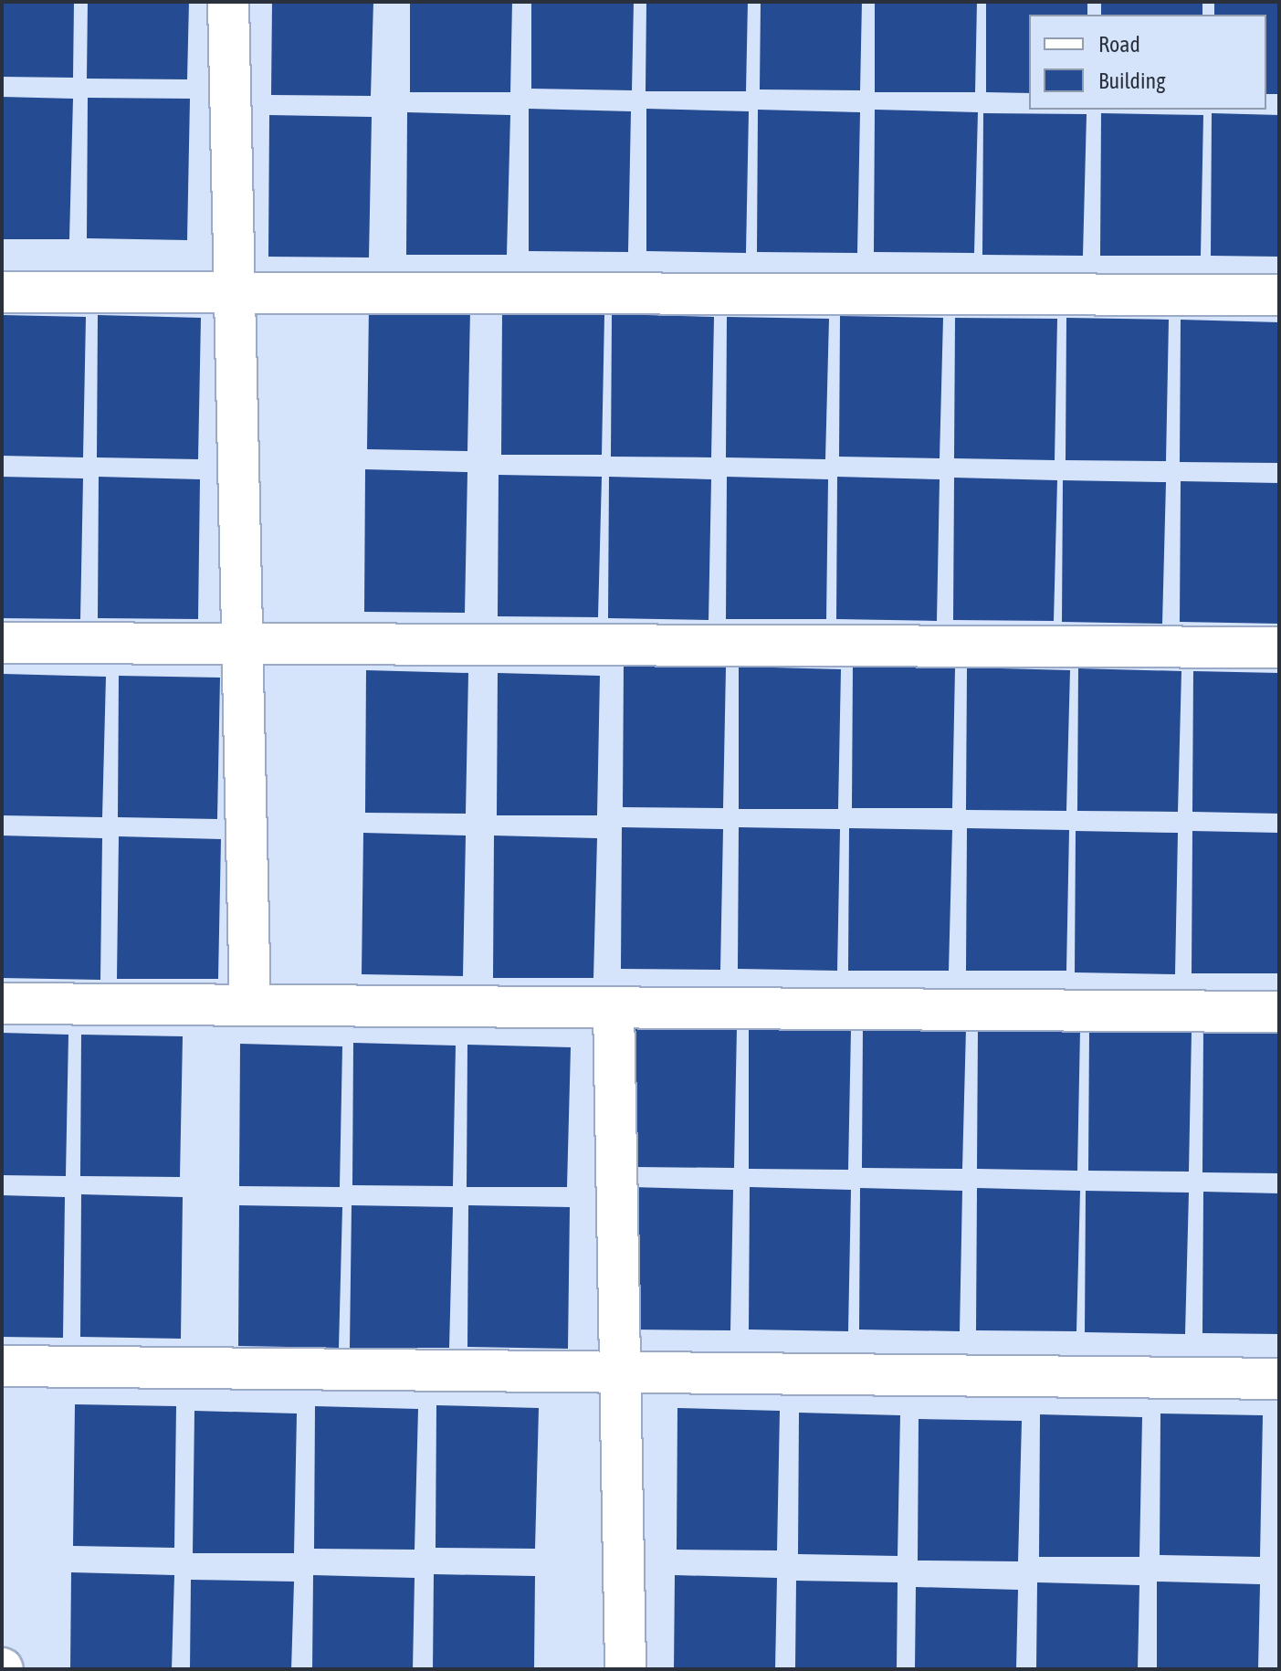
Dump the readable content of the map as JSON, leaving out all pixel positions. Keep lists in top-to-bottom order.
{
  "legend": ["Road", "Building"]
}
